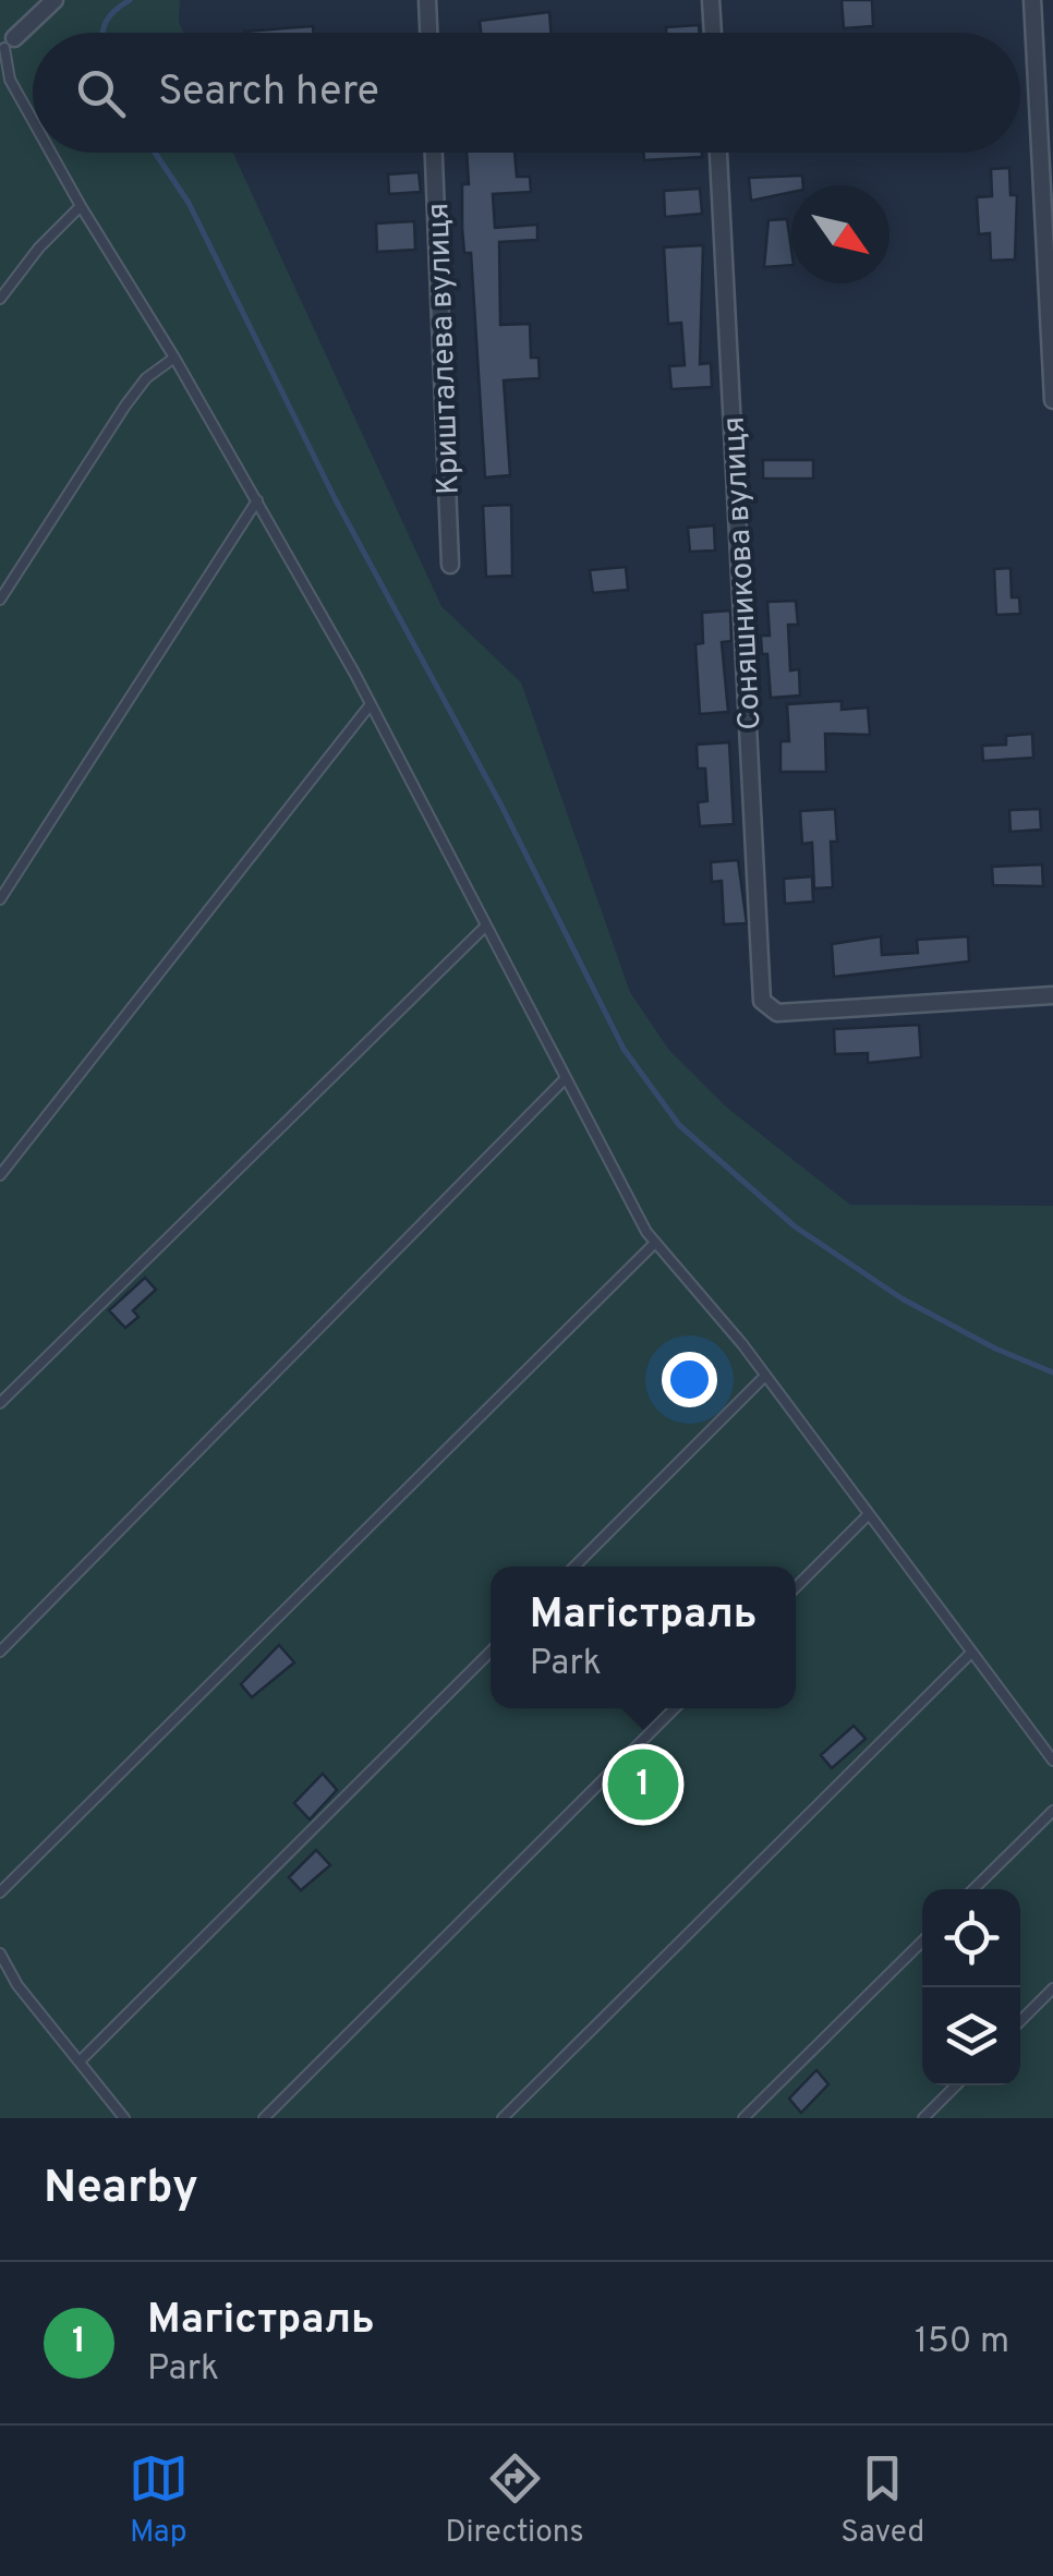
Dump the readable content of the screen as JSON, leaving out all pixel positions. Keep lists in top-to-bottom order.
{
  "streets": {
    "street": ["Кришталева вулиця", "Соняшникова вулиця"]
  },
  "north": "bottom right",
  "page": {
    "search": "Search here",
    "popup": ["Магістраль", "Park"],
    "pins": "1",
    "heading": "Nearby",
    "list": [
      {
        "mark": "1",
        "name": "Магістраль",
        "note": "Park",
        "value": "150 m"
      }
    ],
    "nav": ["Map", "Directions", "Saved"]
  }
}
